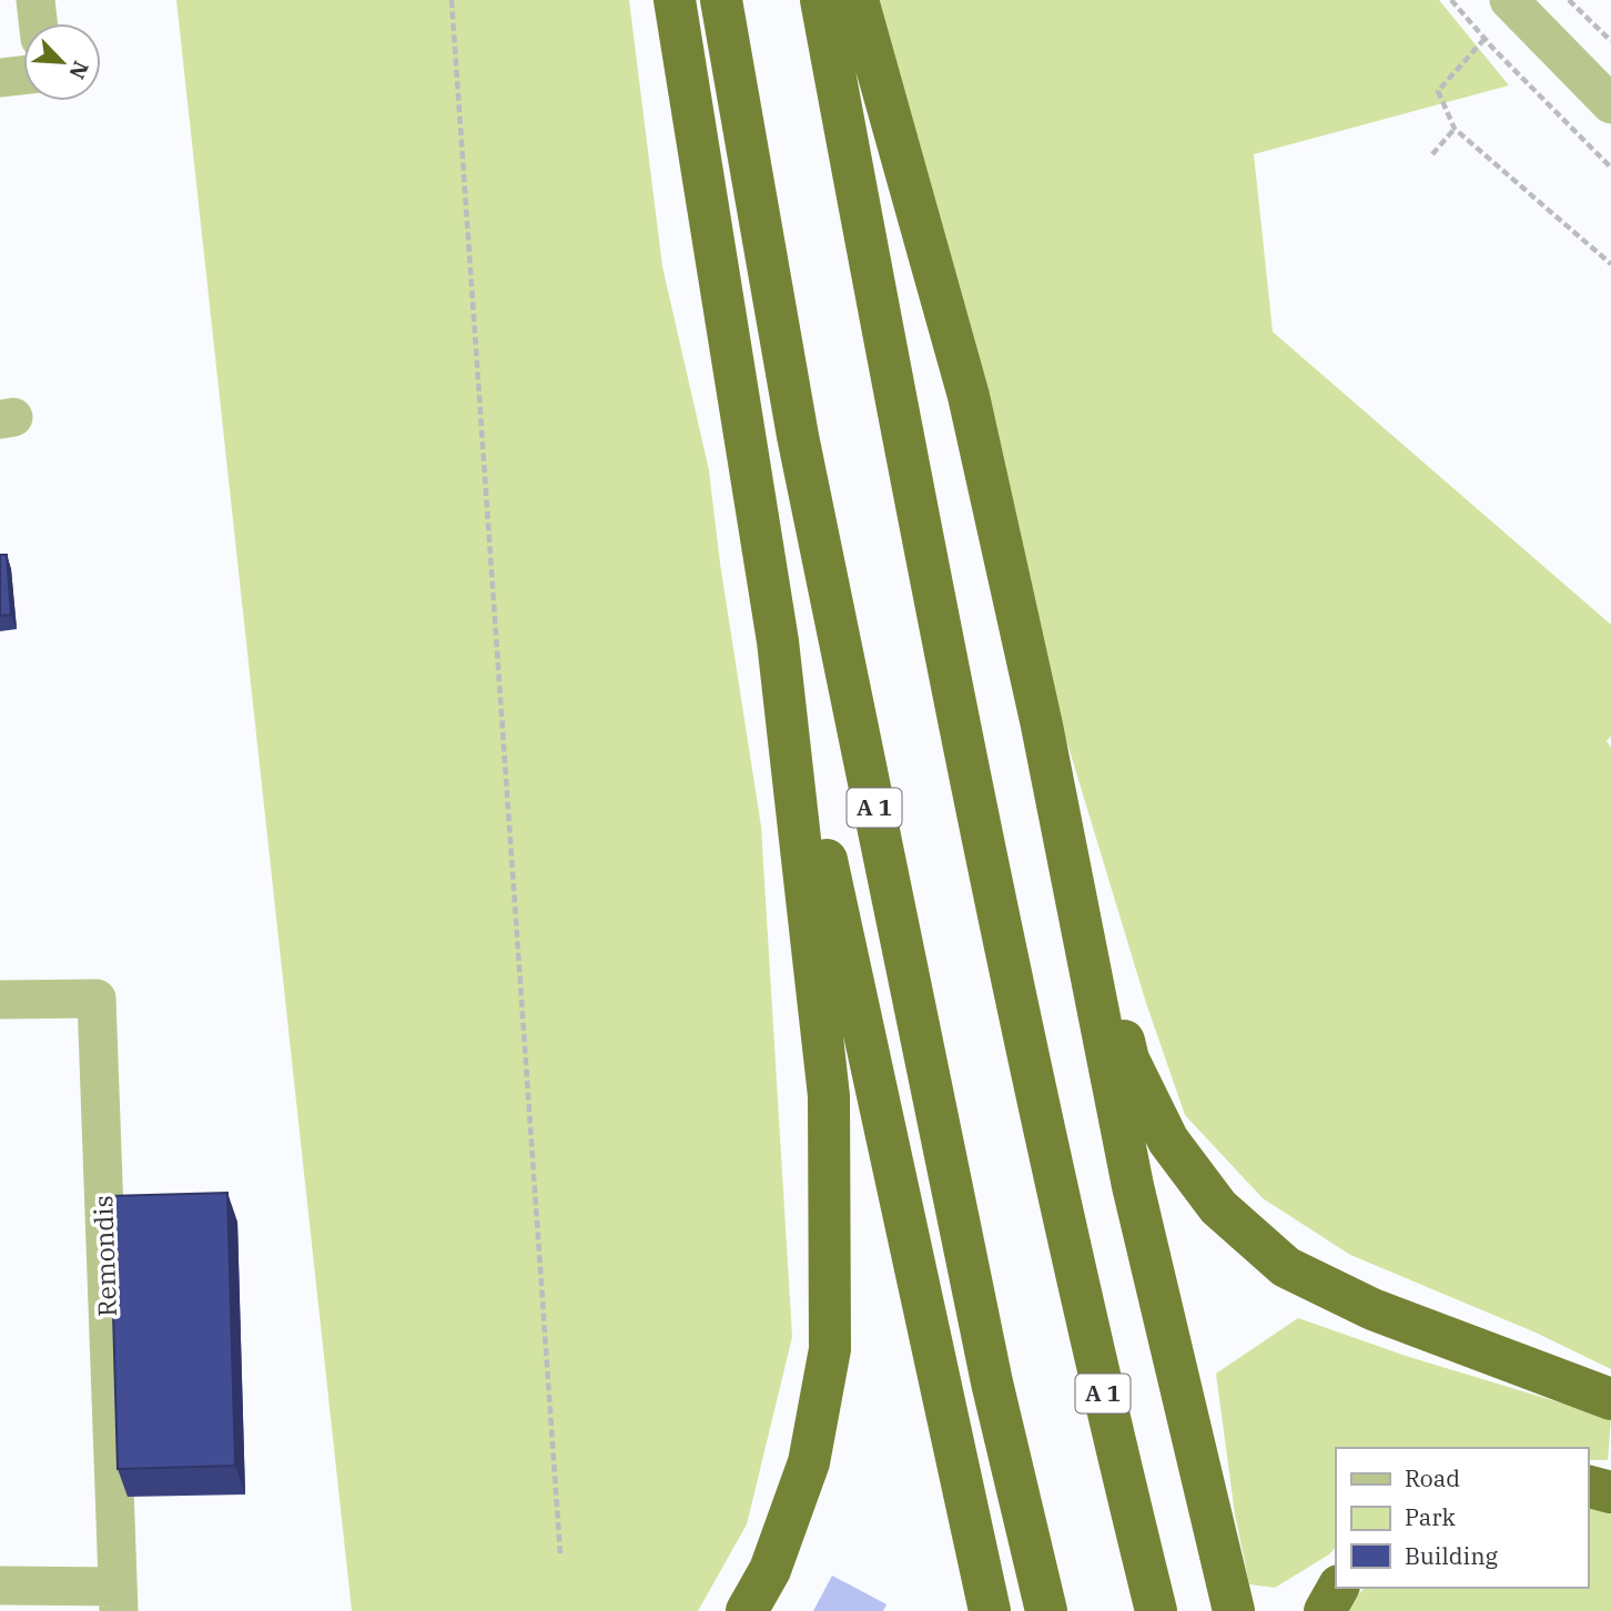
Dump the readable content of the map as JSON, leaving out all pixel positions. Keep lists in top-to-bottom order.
{
  "streets": {
    "highway": ["A 1"],
    "street": ["Remondis"]
  },
  "legend": ["Road", "Park", "Building"],
  "north": "bottom right"
}
